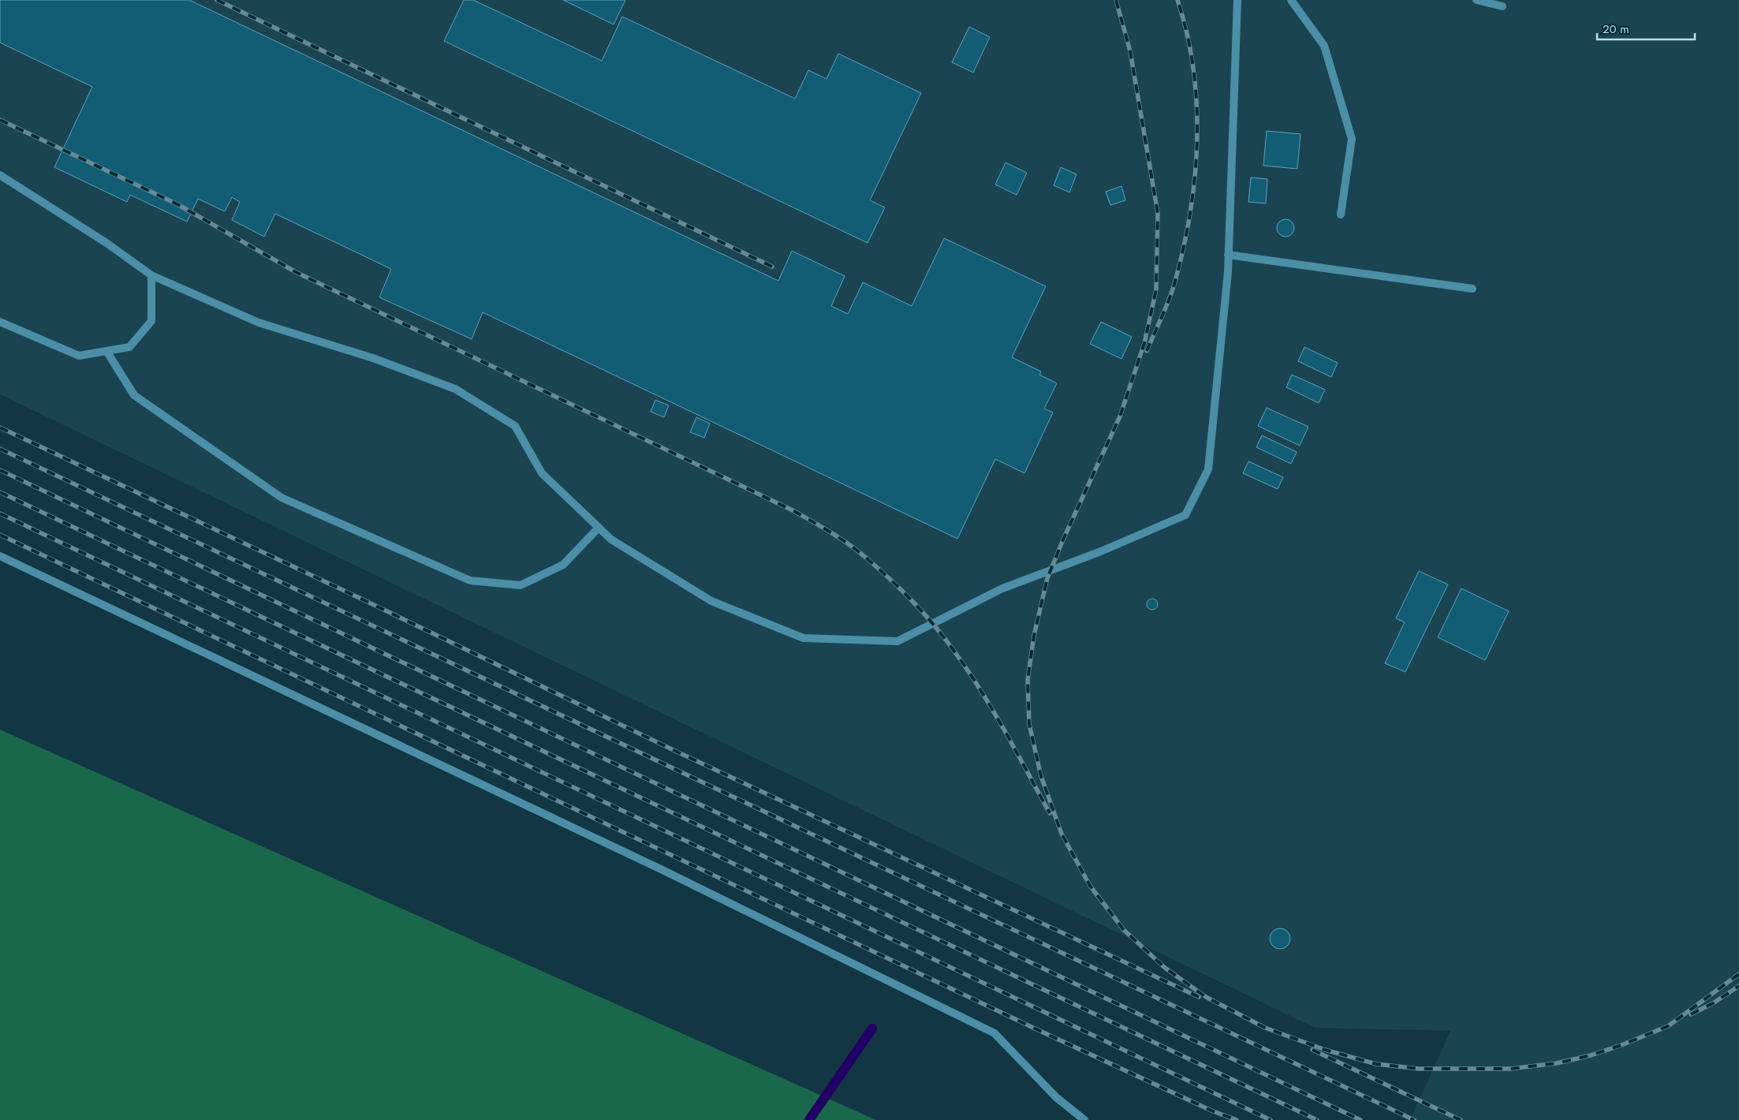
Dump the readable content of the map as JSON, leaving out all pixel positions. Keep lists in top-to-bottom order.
{
  "scale_bar": "20 m"
}
